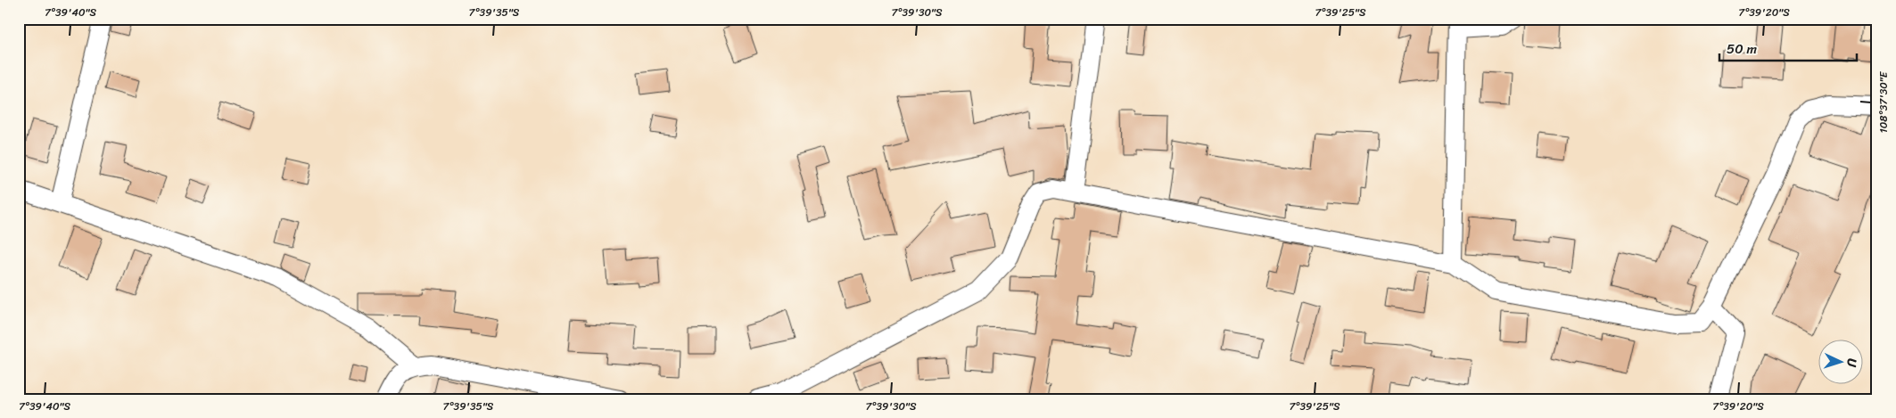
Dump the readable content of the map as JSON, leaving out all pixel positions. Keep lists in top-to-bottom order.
{
  "scale_bar": "50 m",
  "north": "right",
  "coordinates": [
    "7°39'40\"S",
    "7°39'35\"S",
    "7°39'30\"S",
    "7°39'25\"S",
    "7°39'20\"S",
    "108°37'30\"E"
  ]
}
